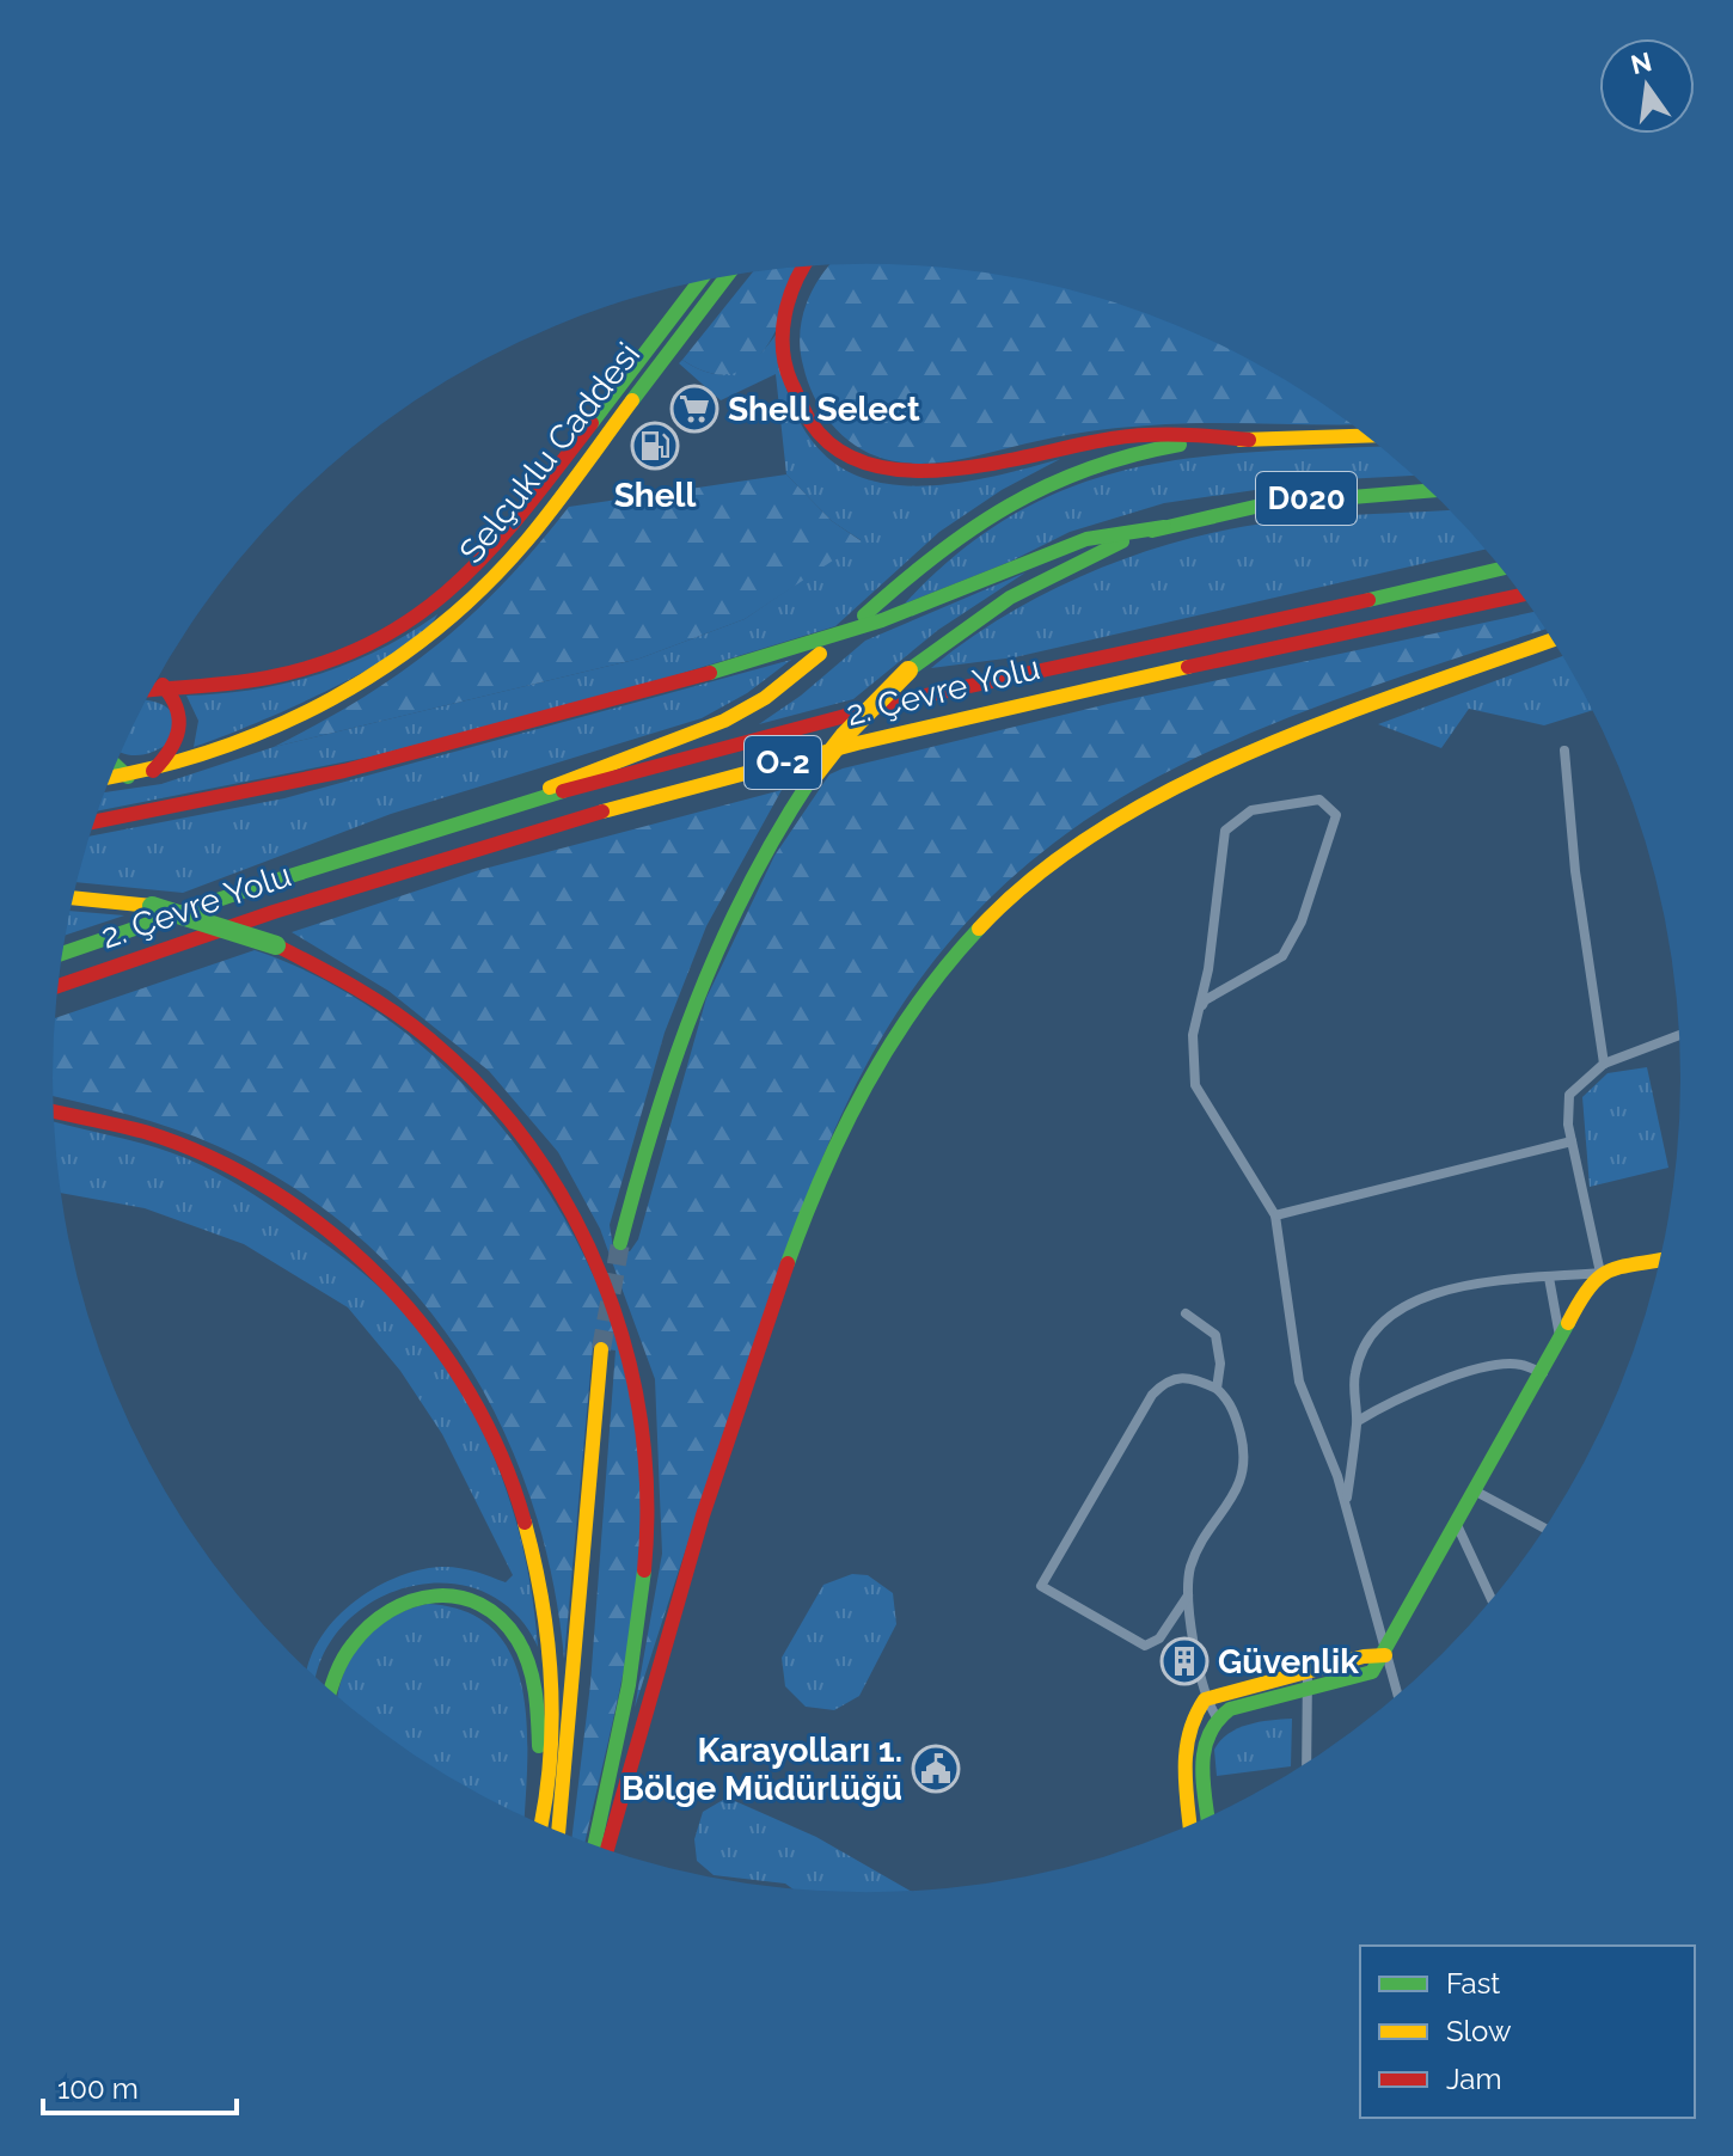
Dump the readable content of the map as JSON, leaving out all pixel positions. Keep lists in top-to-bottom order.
{
  "streets": {
    "main road": [
      "Selçuklu Caddesi",
      "D020",
      "2. Çevre Yolu",
      "O-2"
    ]
  },
  "places": {
    "supermarket": ["Shell Select"],
    "fuel station": ["Shell"],
    "building": ["Güvenlik"],
    "public building": ["Karayolları 1. Bölge Müdürlüğü"]
  },
  "legend": ["Fast", "Slow", "Jam"],
  "scale_bar": "100 m",
  "north": "top"
}
